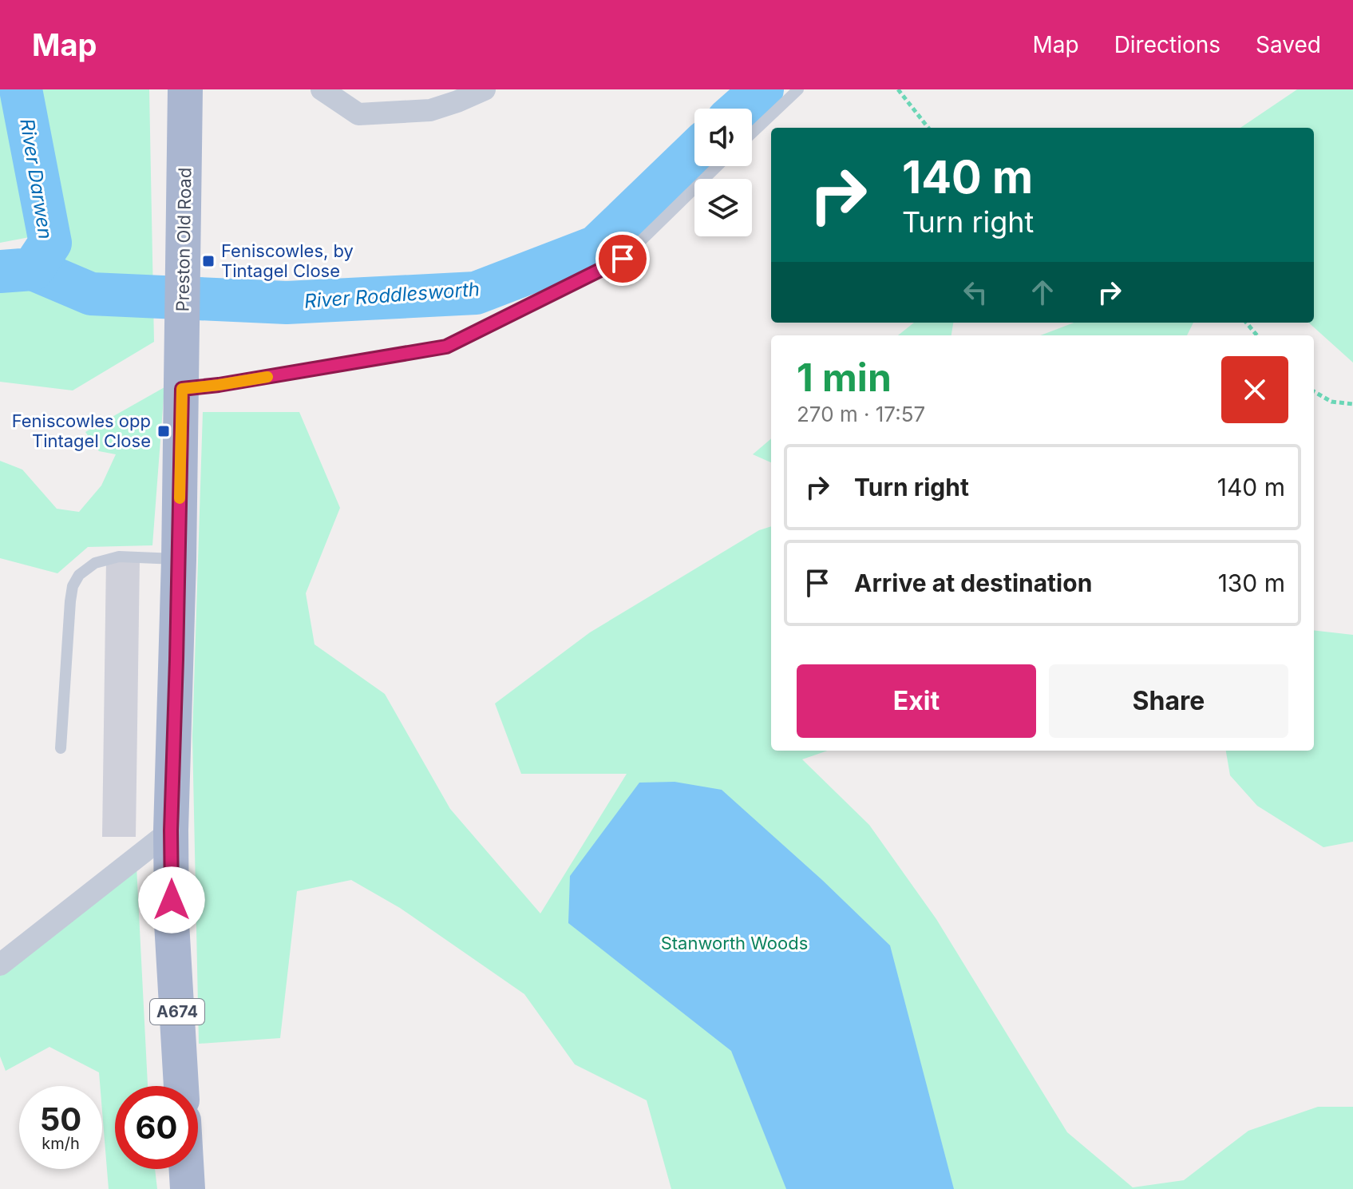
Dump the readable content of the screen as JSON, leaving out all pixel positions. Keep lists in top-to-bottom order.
{
  "streets": {
    "main road": ["Preston Old Road", "A674"]
  },
  "crossings": [
    ["Preston Old Road", "A674"]
  ],
  "water": ["River Darwen", "River Roddlesworth"],
  "parks": ["Stanworth Woods"],
  "places": {
    "transit": ["Feniscowles, by Tintagel Close", "Feniscowles opp Tintagel Close"]
  },
  "page": {
    "header": "Map",
    "nav": ["Map", "Directions", "Saved"],
    "turn": ["140 m", "Turn right"],
    "heading": ["1 min", "270 m · 17:57"],
    "list": [
      {
        "name": "Turn right",
        "value": "140 m"
      },
      {
        "name": "Arrive at destination",
        "value": "130 m"
      }
    ],
    "buttons": ["Exit", "Share"],
    "speed": "50 km/h",
    "limit": "60"
  }
}
